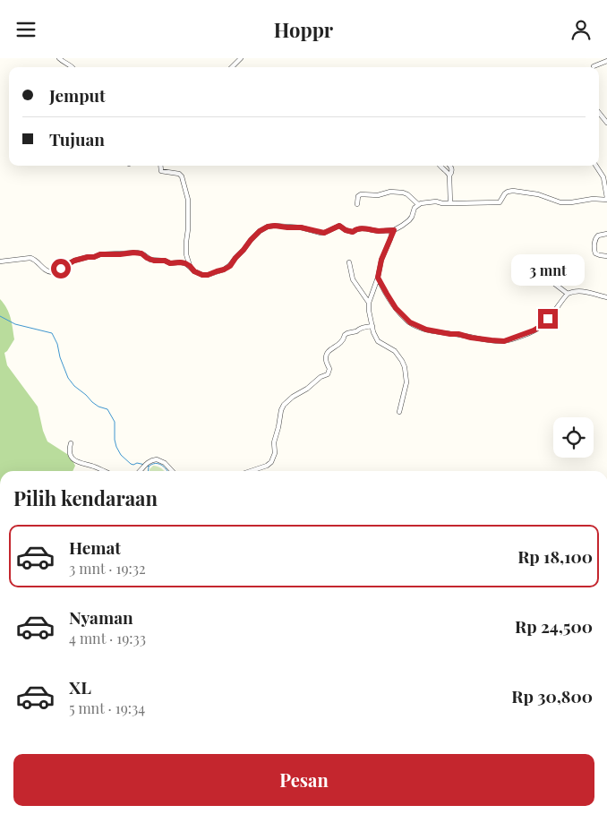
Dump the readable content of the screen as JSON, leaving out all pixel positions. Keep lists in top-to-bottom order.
{
  "page": {
    "header": "Hoppr",
    "banner": ["Jemput", "Tujuan"],
    "bubble": "3 mnt",
    "heading": "Pilih kendaraan",
    "list": [
      {
        "name": "Hemat",
        "note": "3 mnt · 19:32",
        "value": "Rp 18,100"
      },
      {
        "name": "Nyaman",
        "note": "4 mnt · 19:33",
        "value": "Rp 24,500"
      },
      {
        "name": "XL",
        "note": "5 mnt · 19:34",
        "value": "Rp 30,800"
      }
    ],
    "buttons": "Pesan"
  }
}
